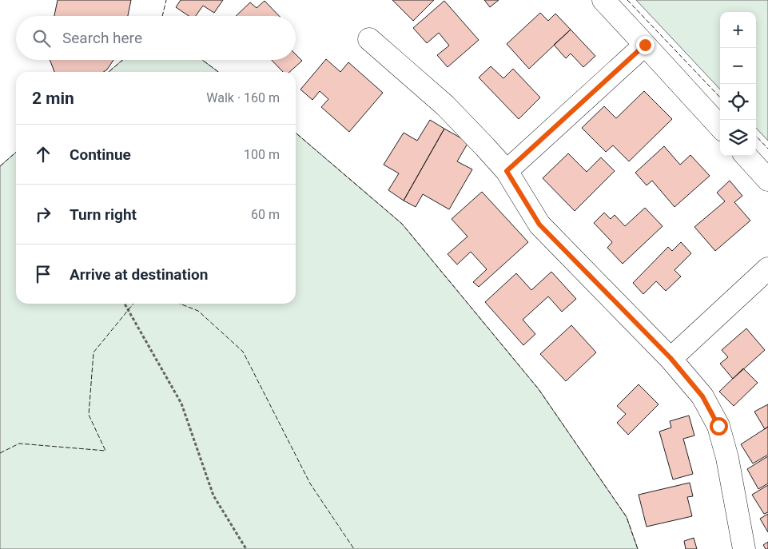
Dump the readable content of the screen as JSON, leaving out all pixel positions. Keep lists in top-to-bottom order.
{
  "page": {
    "map_buttons": ["+", "−"],
    "search": "Search here",
    "heading": ["2 min", "Walk · 160 m"],
    "list": [
      ["Continue", "100 m"],
      ["Turn right", "60 m"],
      "Arrive at destination"
    ]
  }
}
